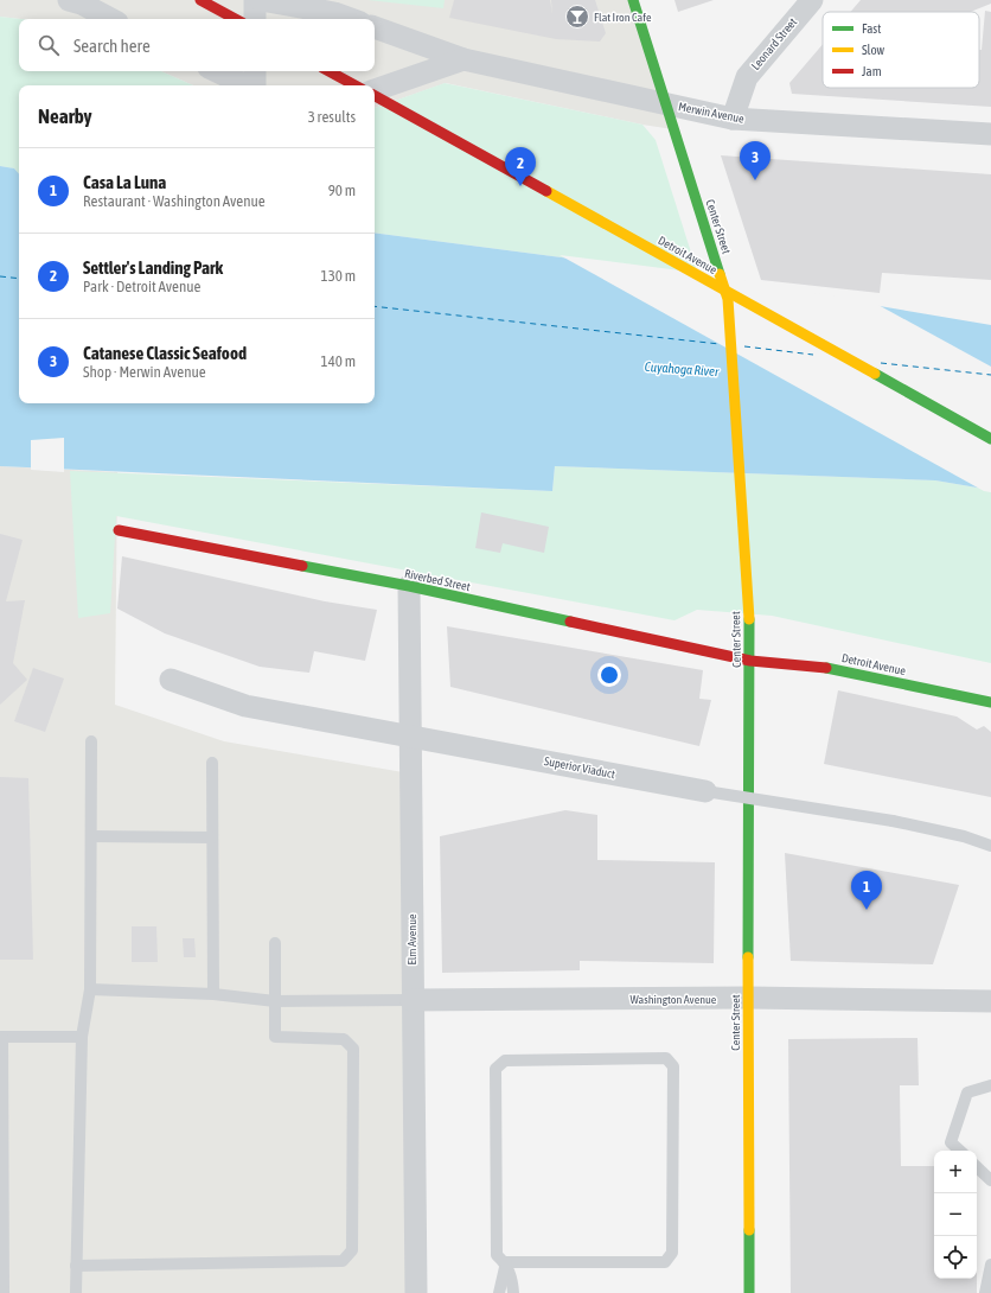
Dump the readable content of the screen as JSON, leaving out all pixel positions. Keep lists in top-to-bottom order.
{
  "streets": {
    "street": [
      "Leonard Street",
      "Merwin Avenue",
      "Center Street",
      "Detroit Avenue",
      "Riverbed Street",
      "Superior Viaduct",
      "Elm Avenue",
      "Washington Avenue"
    ]
  },
  "crossings": [
    ["Leonard Street", "Merwin Avenue"],
    ["Merwin Avenue", "Center Street"],
    ["Center Street", "Detroit Avenue"],
    ["Center Street", "Riverbed Street"],
    ["Center Street", "Washington Avenue"],
    ["Detroit Avenue", "Riverbed Street"],
    ["Riverbed Street", "Elm Avenue"],
    ["Elm Avenue", "Washington Avenue"]
  ],
  "water": ["Cuyahoga River"],
  "places": {
    "bar": ["Flat Iron Cafe"]
  },
  "legend": ["Fast", "Slow", "Jam"],
  "page": {
    "search": "Search here",
    "heading": ["Nearby", "3 results"],
    "pins": ["3", "2", "1"],
    "list": [
      {
        "mark": "1",
        "name": "Casa La Luna",
        "note": "Restaurant · Washington Avenue",
        "value": "90 m"
      },
      {
        "mark": "2",
        "name": "Settler's Landing Park",
        "note": "Park · Detroit Avenue",
        "value": "130 m"
      },
      {
        "mark": "3",
        "name": "Catanese Classic Seafood",
        "note": "Shop · Merwin Avenue",
        "value": "140 m"
      }
    ],
    "map_buttons": ["+", "−"]
  }
}
